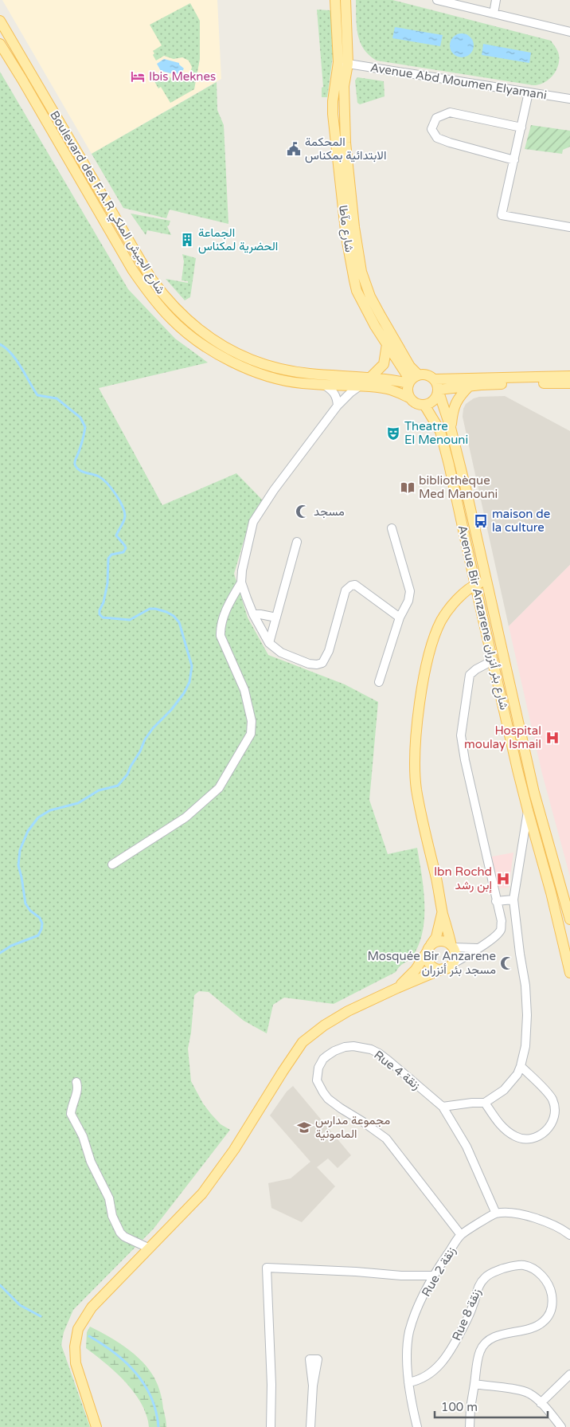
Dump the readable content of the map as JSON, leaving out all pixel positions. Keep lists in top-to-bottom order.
{
  "streets": {
    "main road": ["Boulevard des F.A.R شارع الجيش الملكي", "شارع مآطا", "Avenue Bir Anzarene شارع بئر أنزران"],
    "street": [
      "Avenue Abd Moumen Elyamani",
      "Rue 4 زنقة",
      "Rue 2 زنقة",
      "Rue 8 زنقة"
    ]
  },
  "crossings": [
    ["Avenue Abd Moumen Elyamani", "شارع مآطا"],
    ["Boulevard des F.A.R شارع الجيش الملكي", "شارع مآطا"],
    ["Boulevard des F.A.R شارع الجيش الملكي", "Avenue Bir Anzarene شارع بئر أنزران"],
    ["شارع مآطا", "Avenue Bir Anzarene شارع بئر أنزران"],
    ["Rue 4 زنقة", "Rue 2 زنقة"],
    ["Rue 2 زنقة", "Rue 8 زنقة"]
  ],
  "places": {
    "hotel": ["Ibis Meknes"],
    "public building": ["المحكمة الابتدائية بمكناس"],
    "building": ["الجماعة الحضرية لمكناس"],
    "theatre": ["Theatre El Menouni"],
    "library": ["bibliothèque Med Manouni"],
    "mosque": ["مسجد", "Mosquée Bir Anzarene مسجد بئر أنزران"],
    "bus stop": ["maison de la culture"],
    "hospital": ["Hospital moulay Ismail", "Ibn Rochd إبن رشد"],
    "school or university": ["مجموعة مدارس المامونية"]
  },
  "scale_bar": "100 m"
}
